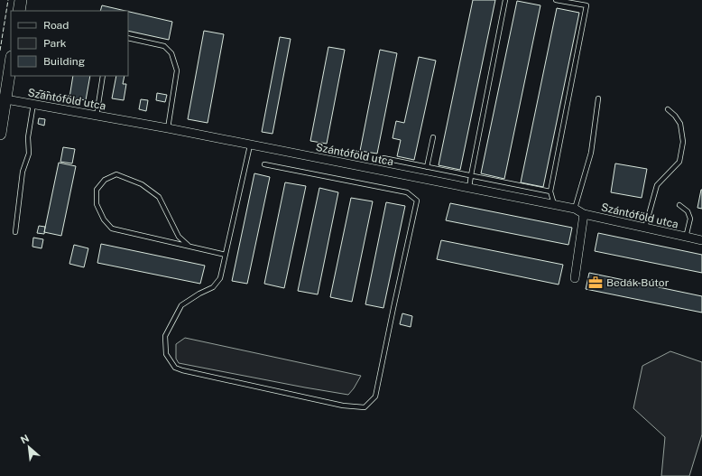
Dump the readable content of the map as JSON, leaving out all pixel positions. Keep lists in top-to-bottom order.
{
  "streets": {
    "street": ["Szántóföld utca"]
  },
  "places": {
    "office": ["Bedák Bútor"]
  },
  "legend": ["Road", "Park", "Building"],
  "north": "top left"
}
